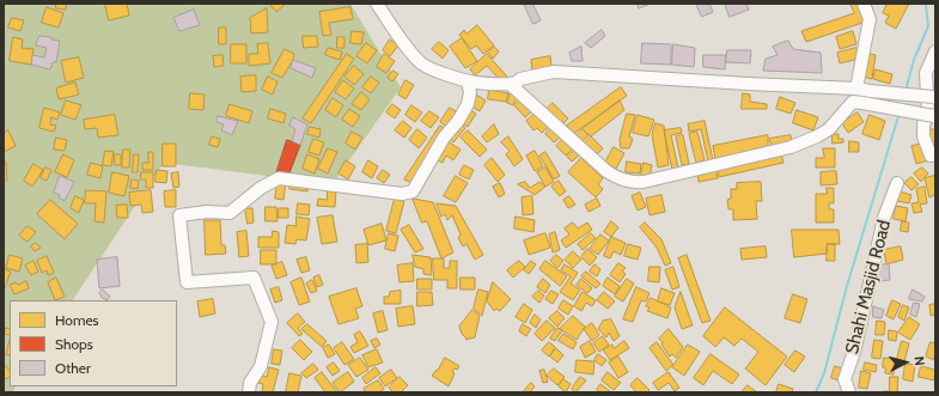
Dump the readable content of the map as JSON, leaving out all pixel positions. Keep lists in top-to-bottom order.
{
  "streets": {
    "street": ["Shahi Masjid Road"]
  },
  "legend": ["Homes", "Shops", "Other"],
  "north": "right"
}
